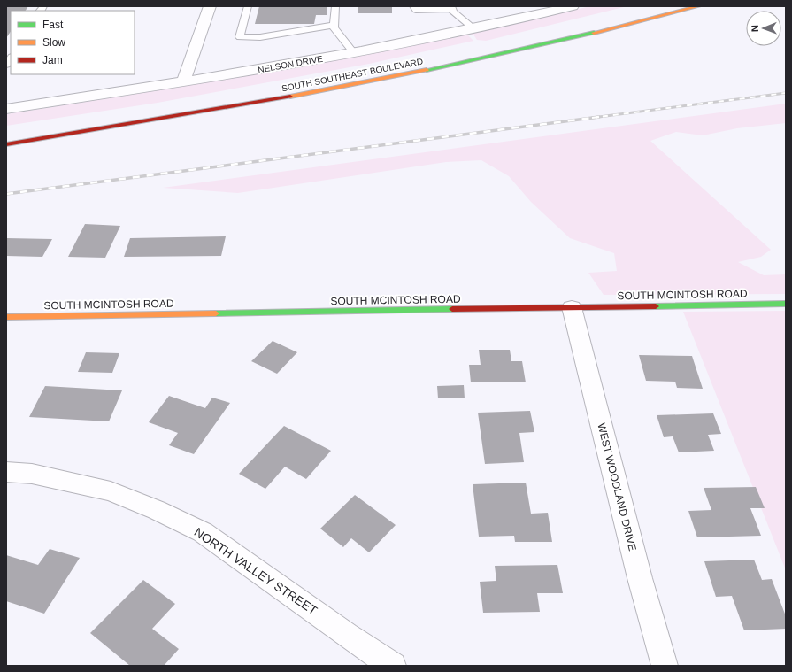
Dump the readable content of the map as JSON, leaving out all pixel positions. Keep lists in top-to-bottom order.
{
  "streets": {
    "main road": ["SOUTH SOUTHEAST BOULEVARD", "SOUTH MCINTOSH ROAD"],
    "street": ["NELSON DRIVE", "WEST WOODLAND DRIVE", "NORTH VALLEY STREET"]
  },
  "crossings": [
    ["SOUTH MCINTOSH ROAD", "WEST WOODLAND DRIVE"]
  ],
  "legend": ["Fast", "Slow", "Jam"],
  "north": "left"
}
